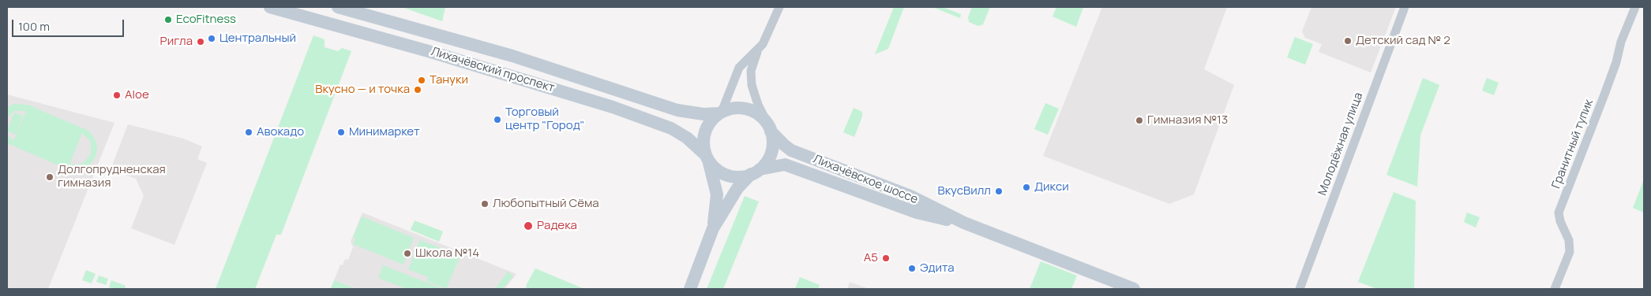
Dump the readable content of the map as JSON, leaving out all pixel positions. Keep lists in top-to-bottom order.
{
  "streets": {
    "main road": ["Лихачёвский проспект", "Лихачёвское шоссе"],
    "street": ["Молодёжная улица", "Гранитный тупик"]
  },
  "crossings": [
    ["Лихачёвский проспект", "Лихачёвское шоссе"]
  ],
  "places": [
    "EcoFitness",
    "Центральный",
    "Детский сад № 2",
    "Ригла",
    "Тануки",
    "Вкусно — и точка",
    "Aloe",
    "Торговый центр \"Город\"",
    "Гимназия №13",
    "Авокадо",
    "Минимаркет",
    "Долгопрудненская гимназия",
    "Дикси",
    "ВкусВилл",
    "Любопытный Сёма",
    "Радека",
    "Школа №14",
    "А5",
    "Эдита"
  ],
  "scale_bar": "100 m"
}
